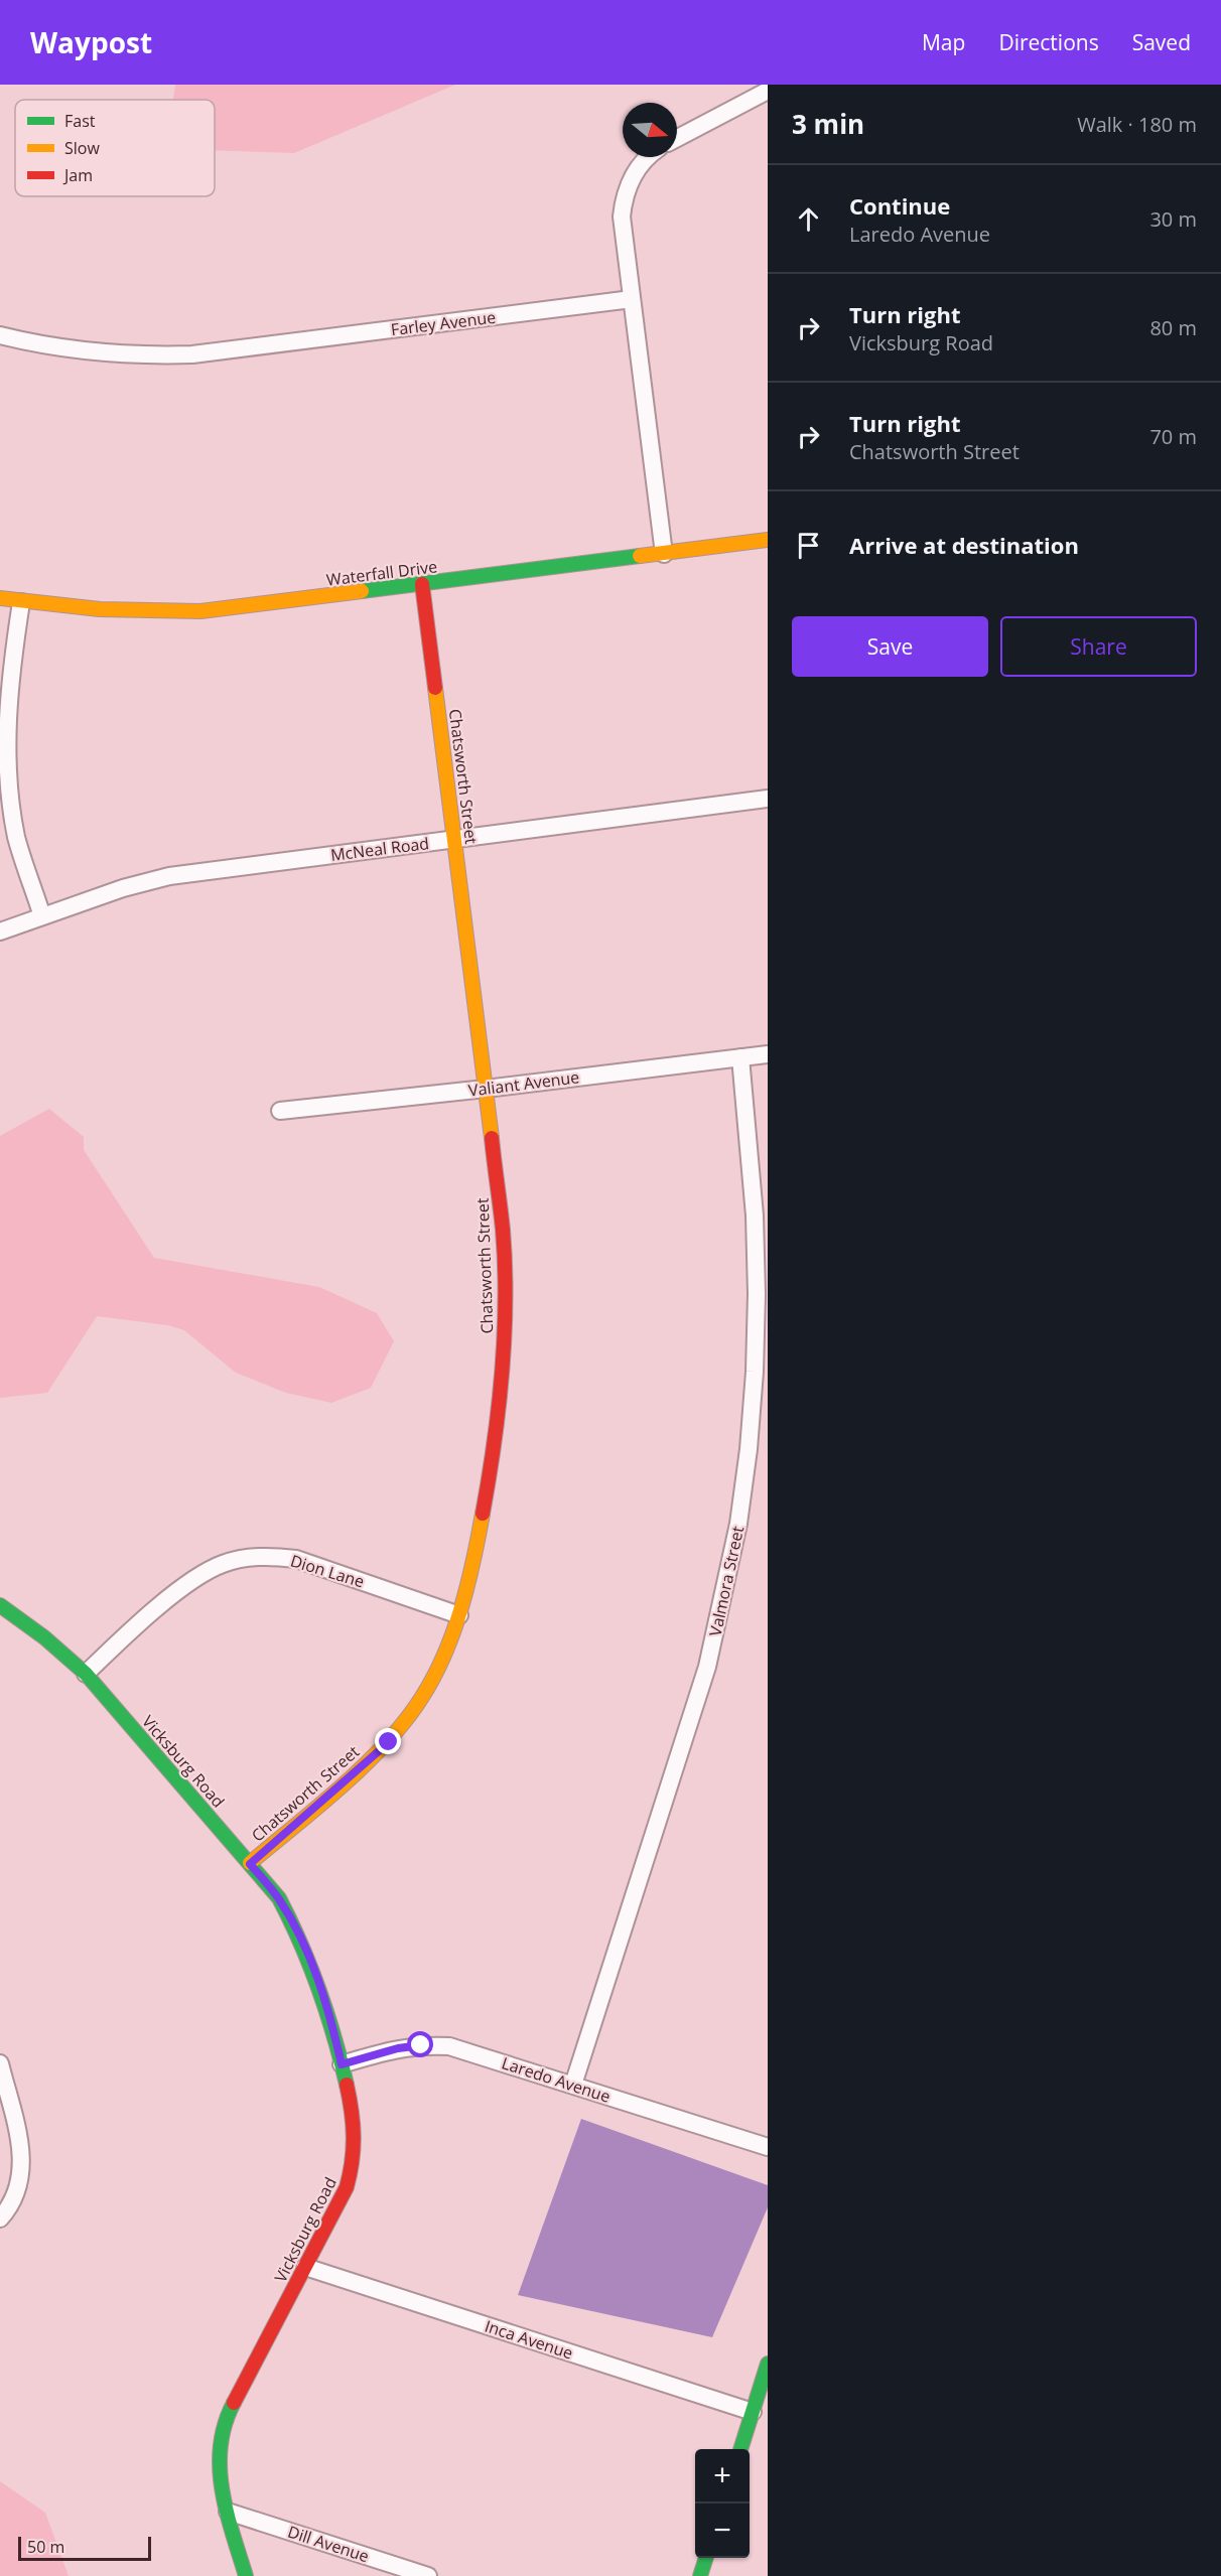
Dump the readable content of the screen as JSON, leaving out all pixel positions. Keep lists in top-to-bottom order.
{
  "streets": {
    "street": [
      "Farley Avenue",
      "Waterfall Drive",
      "Chatsworth Street",
      "McNeal Road",
      "Valiant Avenue",
      "Dion Lane",
      "Valmora Street",
      "Vicksburg Road",
      "Laredo Avenue",
      "Inca Avenue",
      "Dill Avenue"
    ]
  },
  "crossings": [
    ["Waterfall Drive", "Chatsworth Street"],
    ["Chatsworth Street", "McNeal Road"],
    ["Chatsworth Street", "Valiant Avenue"],
    ["Chatsworth Street", "Dion Lane"],
    ["Chatsworth Street", "Vicksburg Road"],
    ["Valiant Avenue", "Valmora Street"],
    ["Dion Lane", "Vicksburg Road"],
    ["Valmora Street", "Laredo Avenue"],
    ["Vicksburg Road", "Laredo Avenue"],
    ["Vicksburg Road", "Inca Avenue"],
    ["Vicksburg Road", "Dill Avenue"]
  ],
  "legend": ["Fast", "Slow", "Jam"],
  "scale_bar": "50 m",
  "north": "right",
  "page": {
    "header": "Waypost",
    "nav": ["Map", "Directions", "Saved"],
    "heading": ["3 min", "Walk · 180 m"],
    "list": [
      ["Continue", "Laredo Avenue", "30 m"],
      ["Turn right", "Vicksburg Road", "80 m"],
      ["Turn right", "Chatsworth Street", "70 m"],
      "Arrive at destination"
    ],
    "buttons": ["Save", "Share"],
    "map_buttons": ["+", "−"],
    "scale": "50 m"
  }
}
